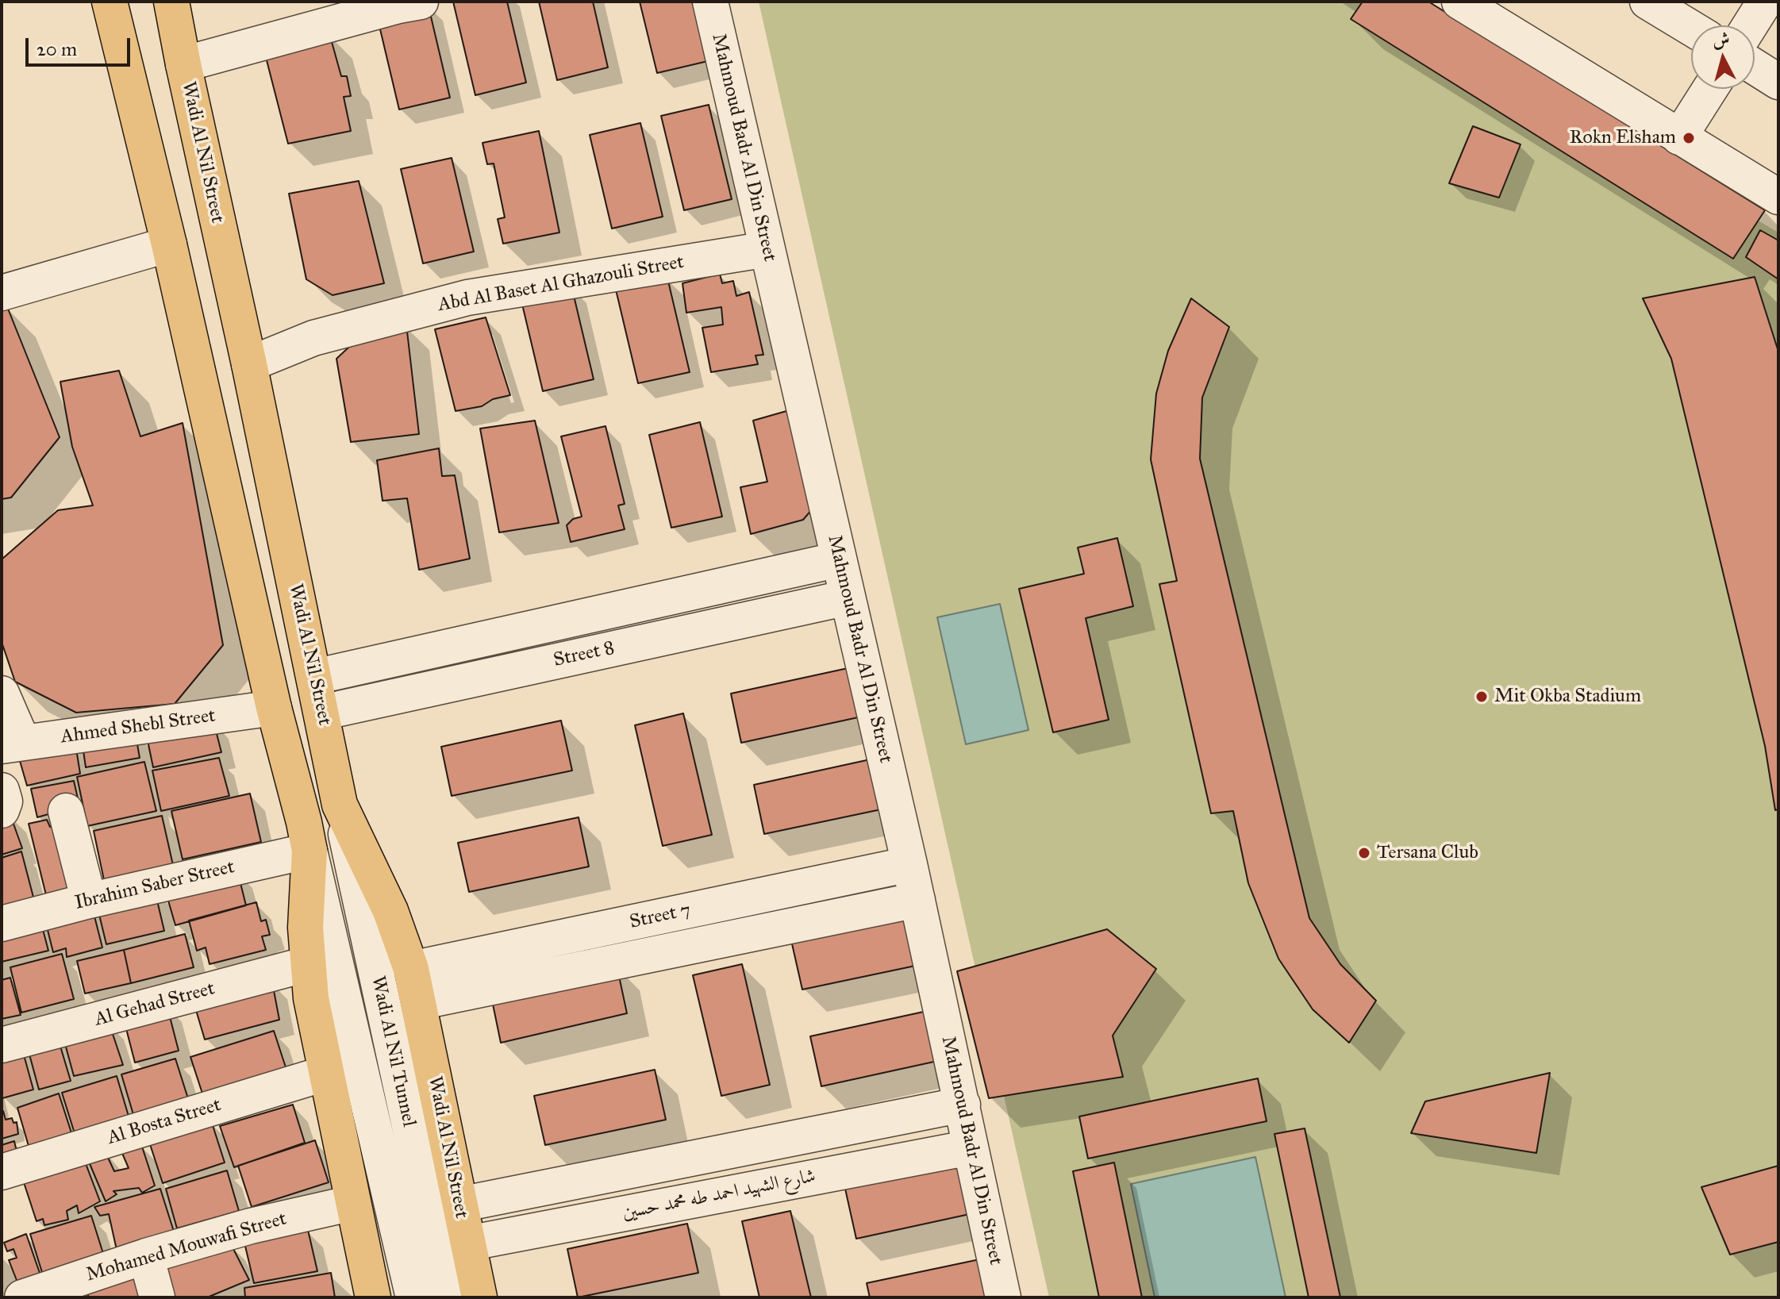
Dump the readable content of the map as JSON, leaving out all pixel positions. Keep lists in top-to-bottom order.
{
  "streets": {
    "main road": ["Wadi Al Nil Street"],
    "street": [
      "Mahmoud Badr Al Din Street",
      "Abd Al Baset Al Ghazouli Street",
      "Street 8",
      "Ahmed Shebl Street",
      "Ibrahim Saber Street",
      "Street 7",
      "Al Gehad Street",
      "Wadi Al Nil Tunnel",
      "Al Bosta Street",
      "شارع الشهيد احمد طه محمد حسين",
      "Mohamed Mouwafi Street"
    ]
  },
  "crossings": [
    ["Mahmoud Badr Al Din Street", "Abd Al Baset Al Ghazouli Street"],
    ["Mahmoud Badr Al Din Street", "Street 8"],
    ["Mahmoud Badr Al Din Street", "Street 7"],
    ["Mahmoud Badr Al Din Street", "شارع الشهيد احمد طه محمد حسين"],
    ["Wadi Al Nil Street", "Abd Al Baset Al Ghazouli Street"],
    ["Wadi Al Nil Street", "Street 8"],
    ["Wadi Al Nil Street", "Street 7"],
    ["Wadi Al Nil Street", "Wadi Al Nil Tunnel"],
    ["Wadi Al Nil Street", "شارع الشهيد احمد طه محمد حسين"],
    ["Ibrahim Saber Street", "Wadi Al Nil Tunnel"]
  ],
  "places": ["Rokn Elsham", "Mit Okba Stadium", "Tersana Club"],
  "scale_bar": "20 m",
  "north": "top"
}
